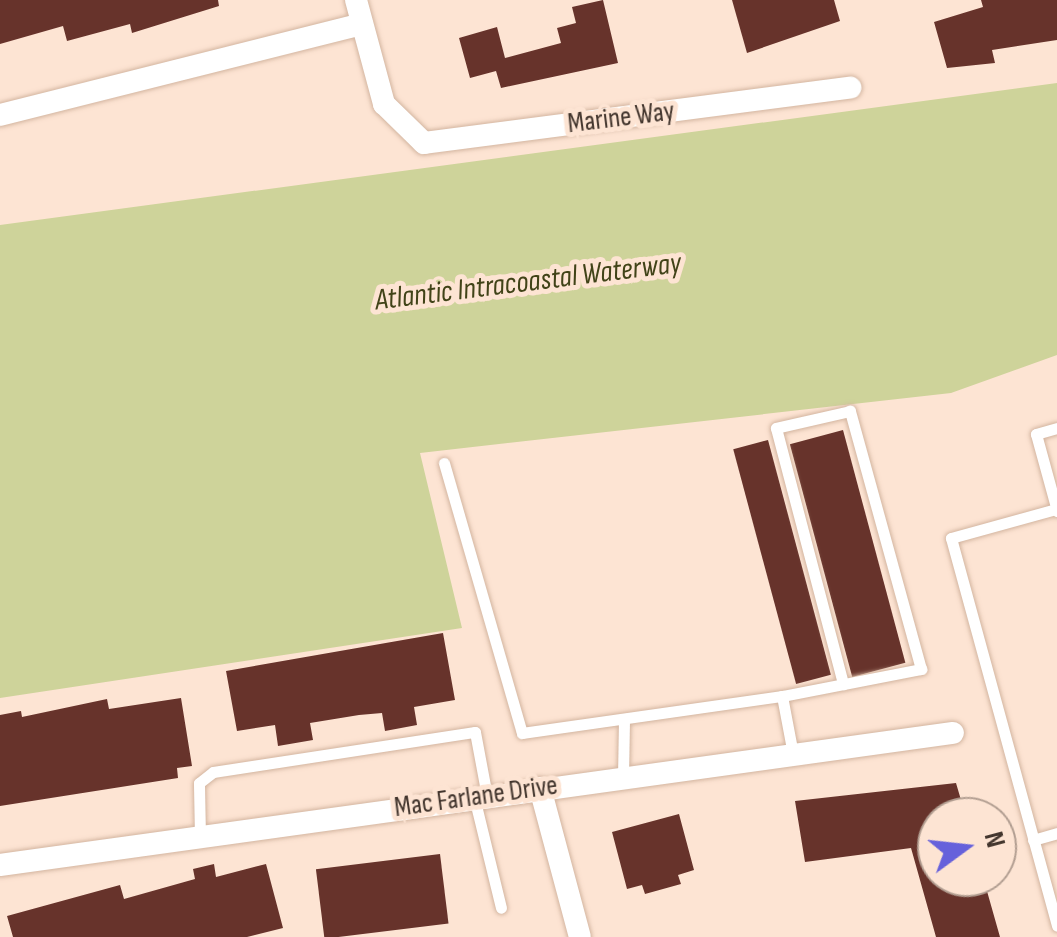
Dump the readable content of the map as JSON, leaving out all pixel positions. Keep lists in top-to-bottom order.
{
  "streets": {
    "street": ["Marine Way", "Mac Farlane Drive"]
  },
  "water": ["Atlantic Intracoastal Waterway"],
  "north": "right"
}
